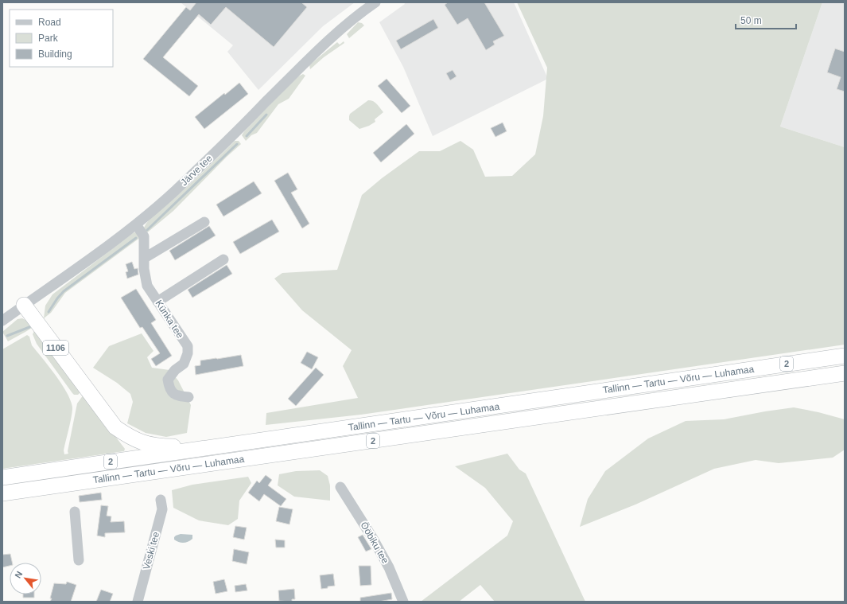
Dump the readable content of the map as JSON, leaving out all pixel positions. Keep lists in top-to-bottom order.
{
  "streets": {
    "highway": ["1106", "2", "Tallinn — Tartu — Võru — Luhamaa"],
    "street": [
      "Järve tee",
      "Künka tee",
      "Ööbiku tee",
      "Veski tee"
    ]
  },
  "crossings": [
    ["Järve tee", "Künka tee"],
    ["Järve tee", "1106"],
    ["1106", "Tallinn — Tartu — Võru — Luhamaa"]
  ],
  "legend": ["Road", "Park", "Building"],
  "scale_bar": "50 m",
  "north": "top left"
}
